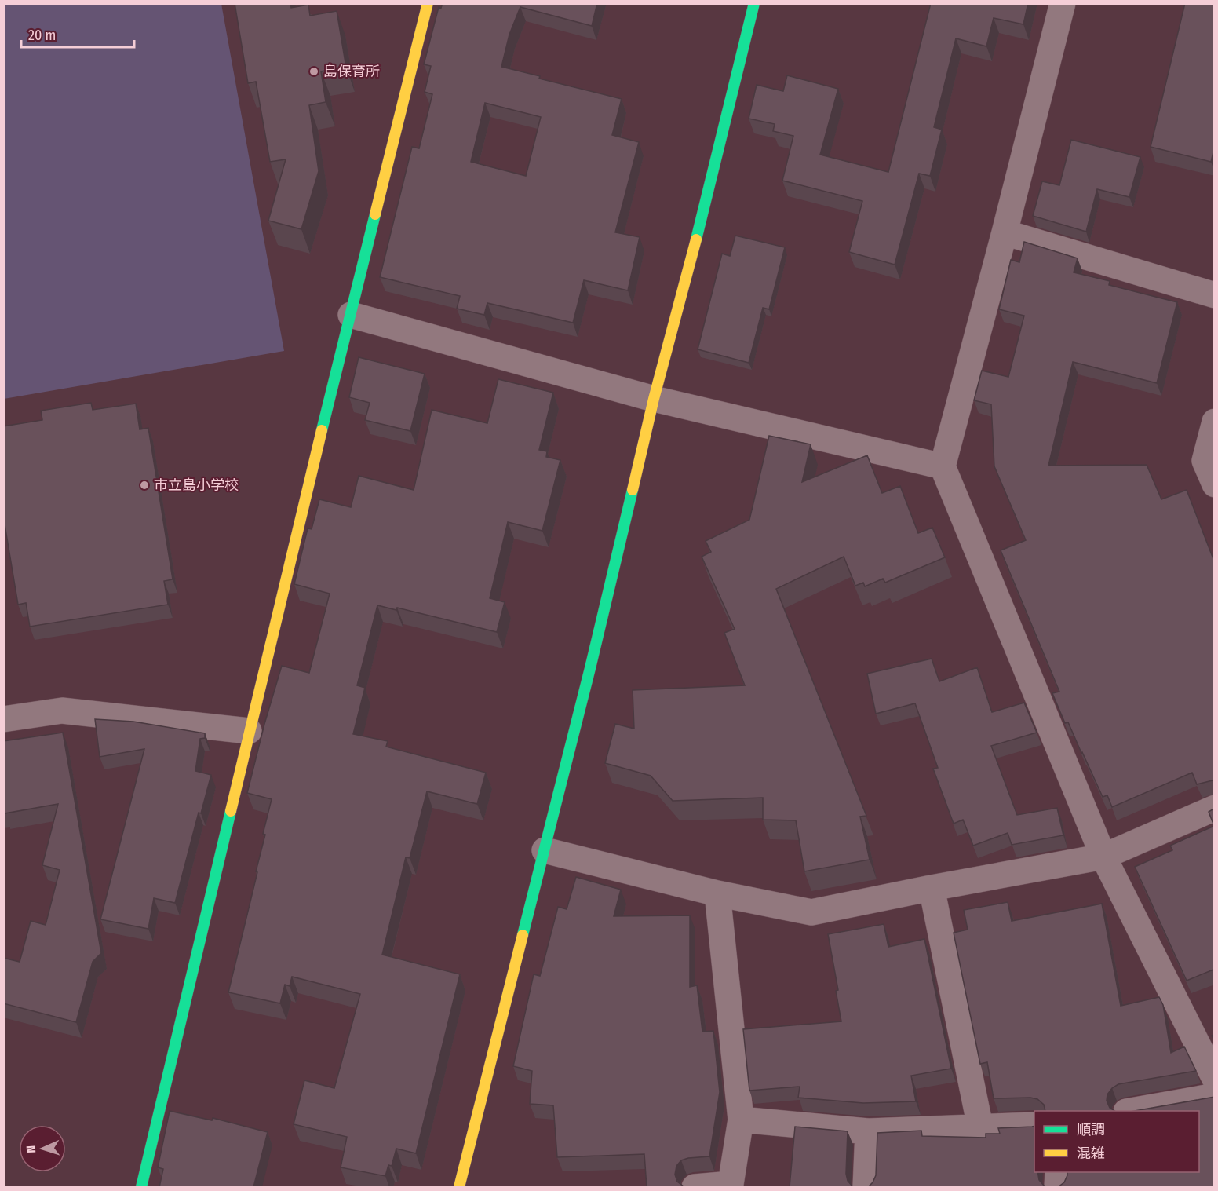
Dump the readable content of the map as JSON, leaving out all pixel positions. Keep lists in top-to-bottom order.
{
  "places": ["島保育所", "市立島小学校"],
  "legend": ["順調", "混雑"],
  "scale_bar": "20 m",
  "north": "left"
}
